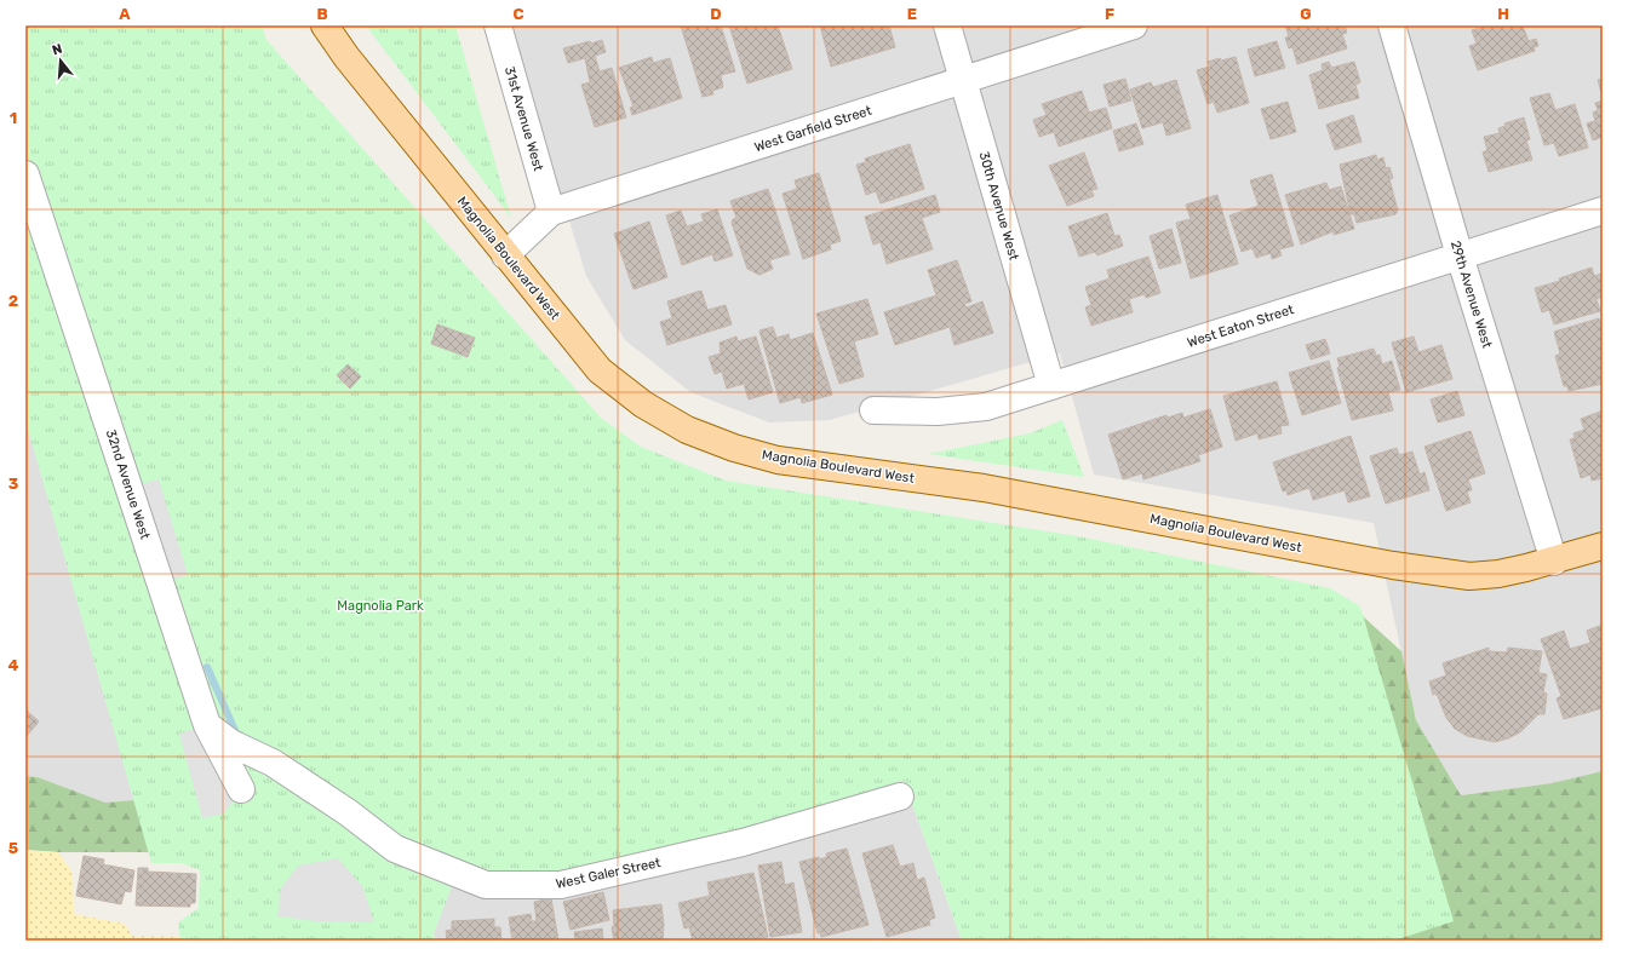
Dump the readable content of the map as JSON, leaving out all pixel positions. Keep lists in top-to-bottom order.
{
  "streets": {
    "main road": ["Magnolia Boulevard West"],
    "street": [
      "31st Avenue West",
      "West Garfield Street",
      "30th Avenue West",
      "29th Avenue West",
      "West Eaton Street",
      "32nd Avenue West",
      "West Galer Street"
    ]
  },
  "crossings": [
    ["31st Avenue West", "West Garfield Street"],
    ["West Garfield Street", "30th Avenue West"],
    ["West Garfield Street", "Magnolia Boulevard West"],
    ["30th Avenue West", "West Eaton Street"],
    ["Magnolia Boulevard West", "29th Avenue West"],
    ["29th Avenue West", "West Eaton Street"],
    ["32nd Avenue West", "West Galer Street"]
  ],
  "parks": ["Magnolia Park"],
  "north": "top",
  "grid": {
    "columns": [
      "A",
      "B",
      "C",
      "D",
      "E",
      "F",
      "G",
      "H"
    ],
    "rows": [
      "1",
      "2",
      "3",
      "4",
      "5"
    ]
  }
}
